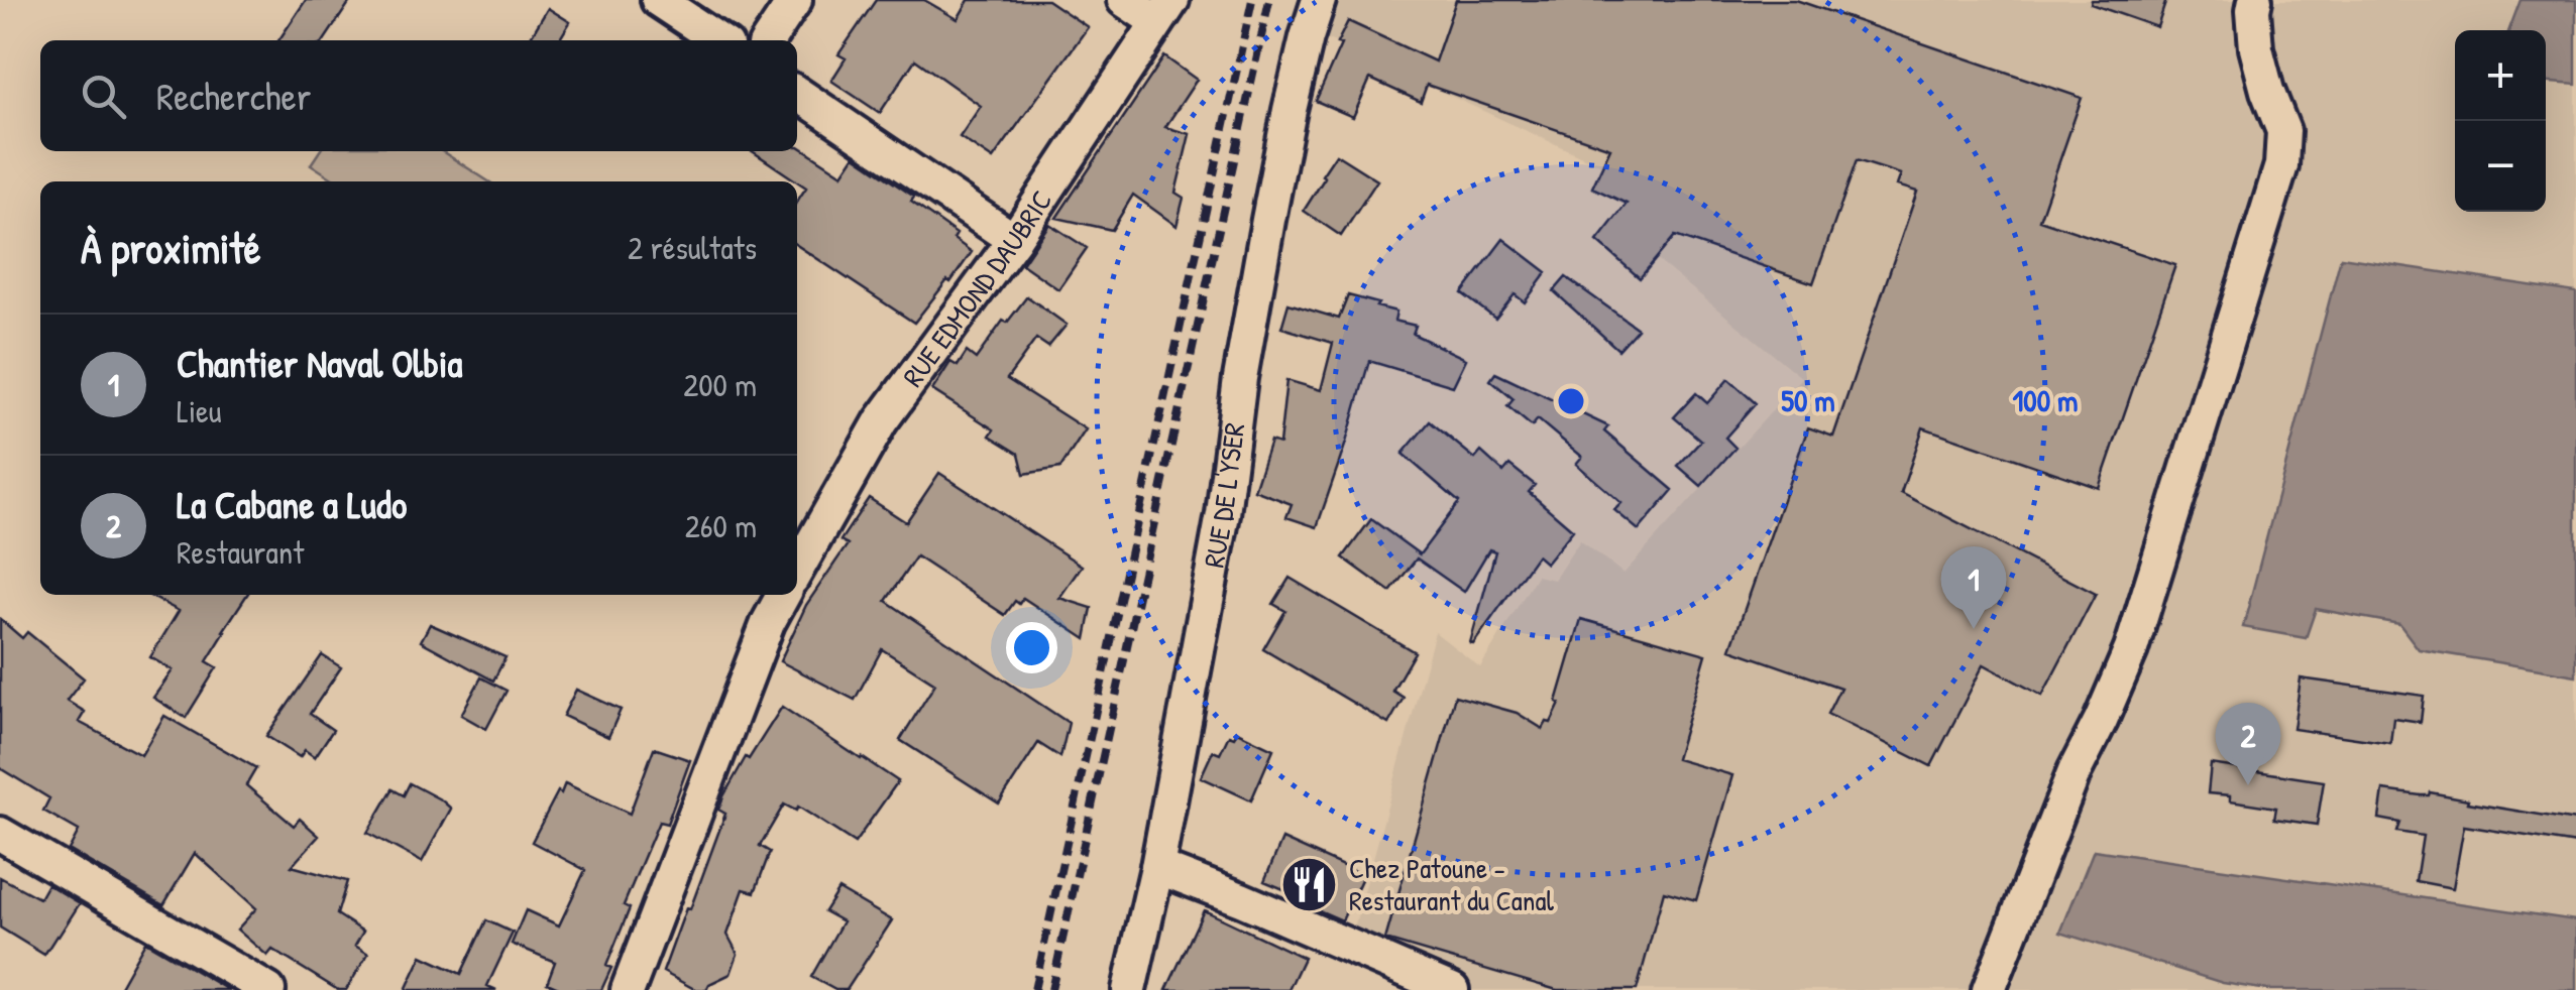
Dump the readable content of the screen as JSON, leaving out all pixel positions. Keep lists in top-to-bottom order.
{
  "streets": {
    "street": ["RUE EDMOND DAUBRIC", "RUE DE L'YSER"]
  },
  "places": {
    "restaurant": ["Chez Patoune - Restaurant du Canal"]
  },
  "page": {
    "map_buttons": ["+", "−"],
    "search": "Rechercher",
    "heading": ["À proximité", "2 résultats"],
    "list": [
      {
        "mark": "1",
        "name": "Chantier Naval Olbia",
        "note": "Lieu",
        "value": "200 m"
      },
      {
        "mark": "2",
        "name": "La Cabane a Ludo",
        "note": "Restaurant",
        "value": "260 m"
      }
    ],
    "pins": ["1", "2"]
  },
  "rings": ["50 m", "100 m"]
}
